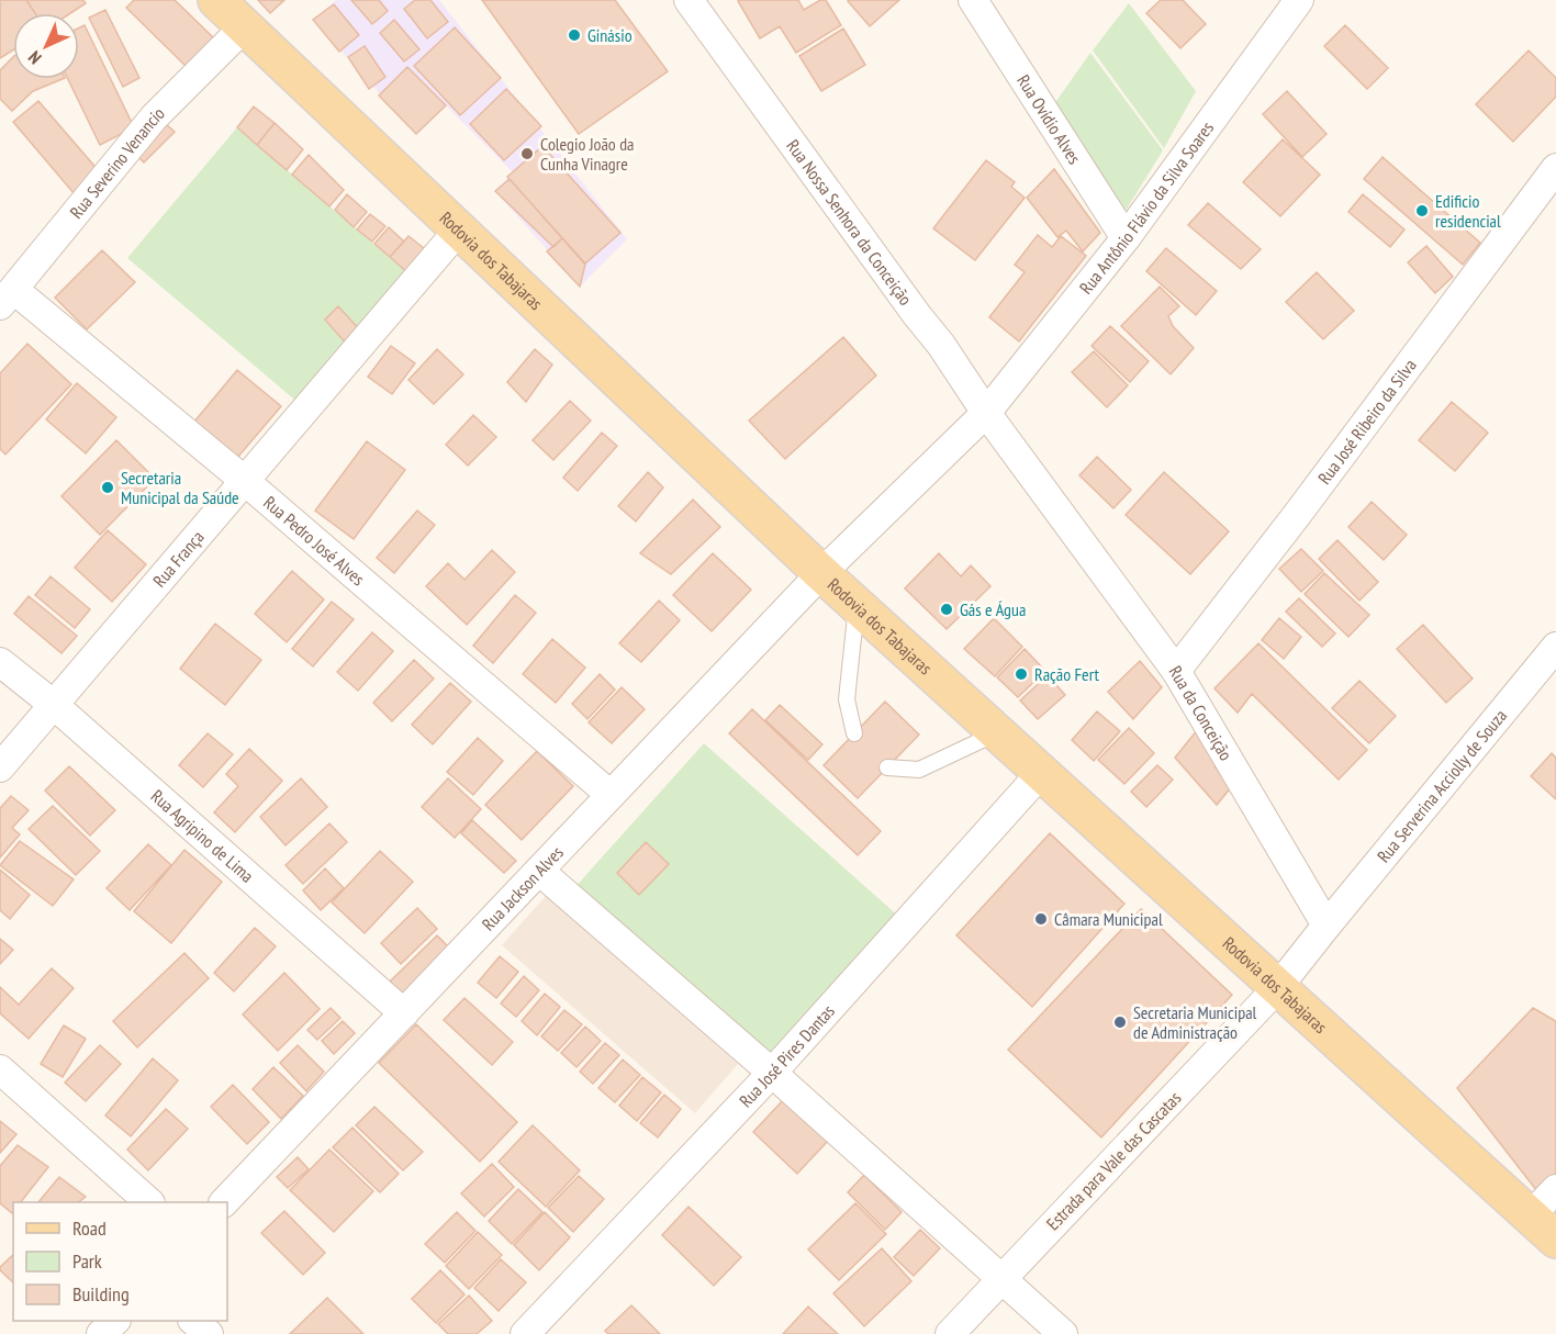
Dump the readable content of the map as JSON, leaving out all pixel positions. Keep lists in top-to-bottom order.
{
  "streets": {
    "main road": ["Rodovia dos Tabajaras"],
    "street": [
      "Rua Ovídio Alves",
      "Rua Severino Venancio",
      "Rua Antônio Flávio da Silva Soares",
      "Rua Nossa Senhora da Conceição",
      "Rua José Ribeiro da Silva",
      "Rua Pedro José Alves",
      "Rua França",
      "Rua da Conceição",
      "Rua Serverina Acciolly de Souza",
      "Rua Agripino de Lima",
      "Rua Jackson Alves",
      "Rua José Pires Dantas",
      "Estrada para Vale das Cascatas"
    ]
  },
  "crossings": [
    ["Rua Ovídio Alves", "Rua Antônio Flávio da Silva Soares"],
    ["Rua Severino Venancio", "Rodovia dos Tabajaras"],
    ["Rua Severino Venancio", "Rua Pedro José Alves"],
    ["Rua Antônio Flávio da Silva Soares", "Rua Nossa Senhora da Conceição"],
    ["Rua Antônio Flávio da Silva Soares", "Rodovia dos Tabajaras"],
    ["Rua Antônio Flávio da Silva Soares", "Rua Jackson Alves"],
    ["Rua Nossa Senhora da Conceição", "Rua da Conceição"],
    ["Rodovia dos Tabajaras", "Rua França"],
    ["Rodovia dos Tabajaras", "Rua Jackson Alves"],
    ["Rodovia dos Tabajaras", "Rua José Pires Dantas"],
    ["Rodovia dos Tabajaras", "Estrada para Vale das Cascatas"],
    ["Rua José Ribeiro da Silva", "Rua da Conceição"],
    ["Rua Pedro José Alves", "Rua França"],
    ["Rua Pedro José Alves", "Rua Jackson Alves"],
    ["Rua França", "Rua Agripino de Lima"],
    ["Rua da Conceição", "Rua Serverina Acciolly de Souza"],
    ["Rua Agripino de Lima", "Rua Jackson Alves"]
  ],
  "places": [
    "Ginásio",
    "Colegio João da Cunha Vinagre",
    "Edificio residencial",
    "Secretaria Municipal da Saúde",
    "Gás e Água",
    "Ração Fert",
    "Câmara Municipal",
    "Secretaria Municipal de Administração"
  ],
  "legend": ["Road", "Park", "Building"],
  "north": "bottom left"
}
